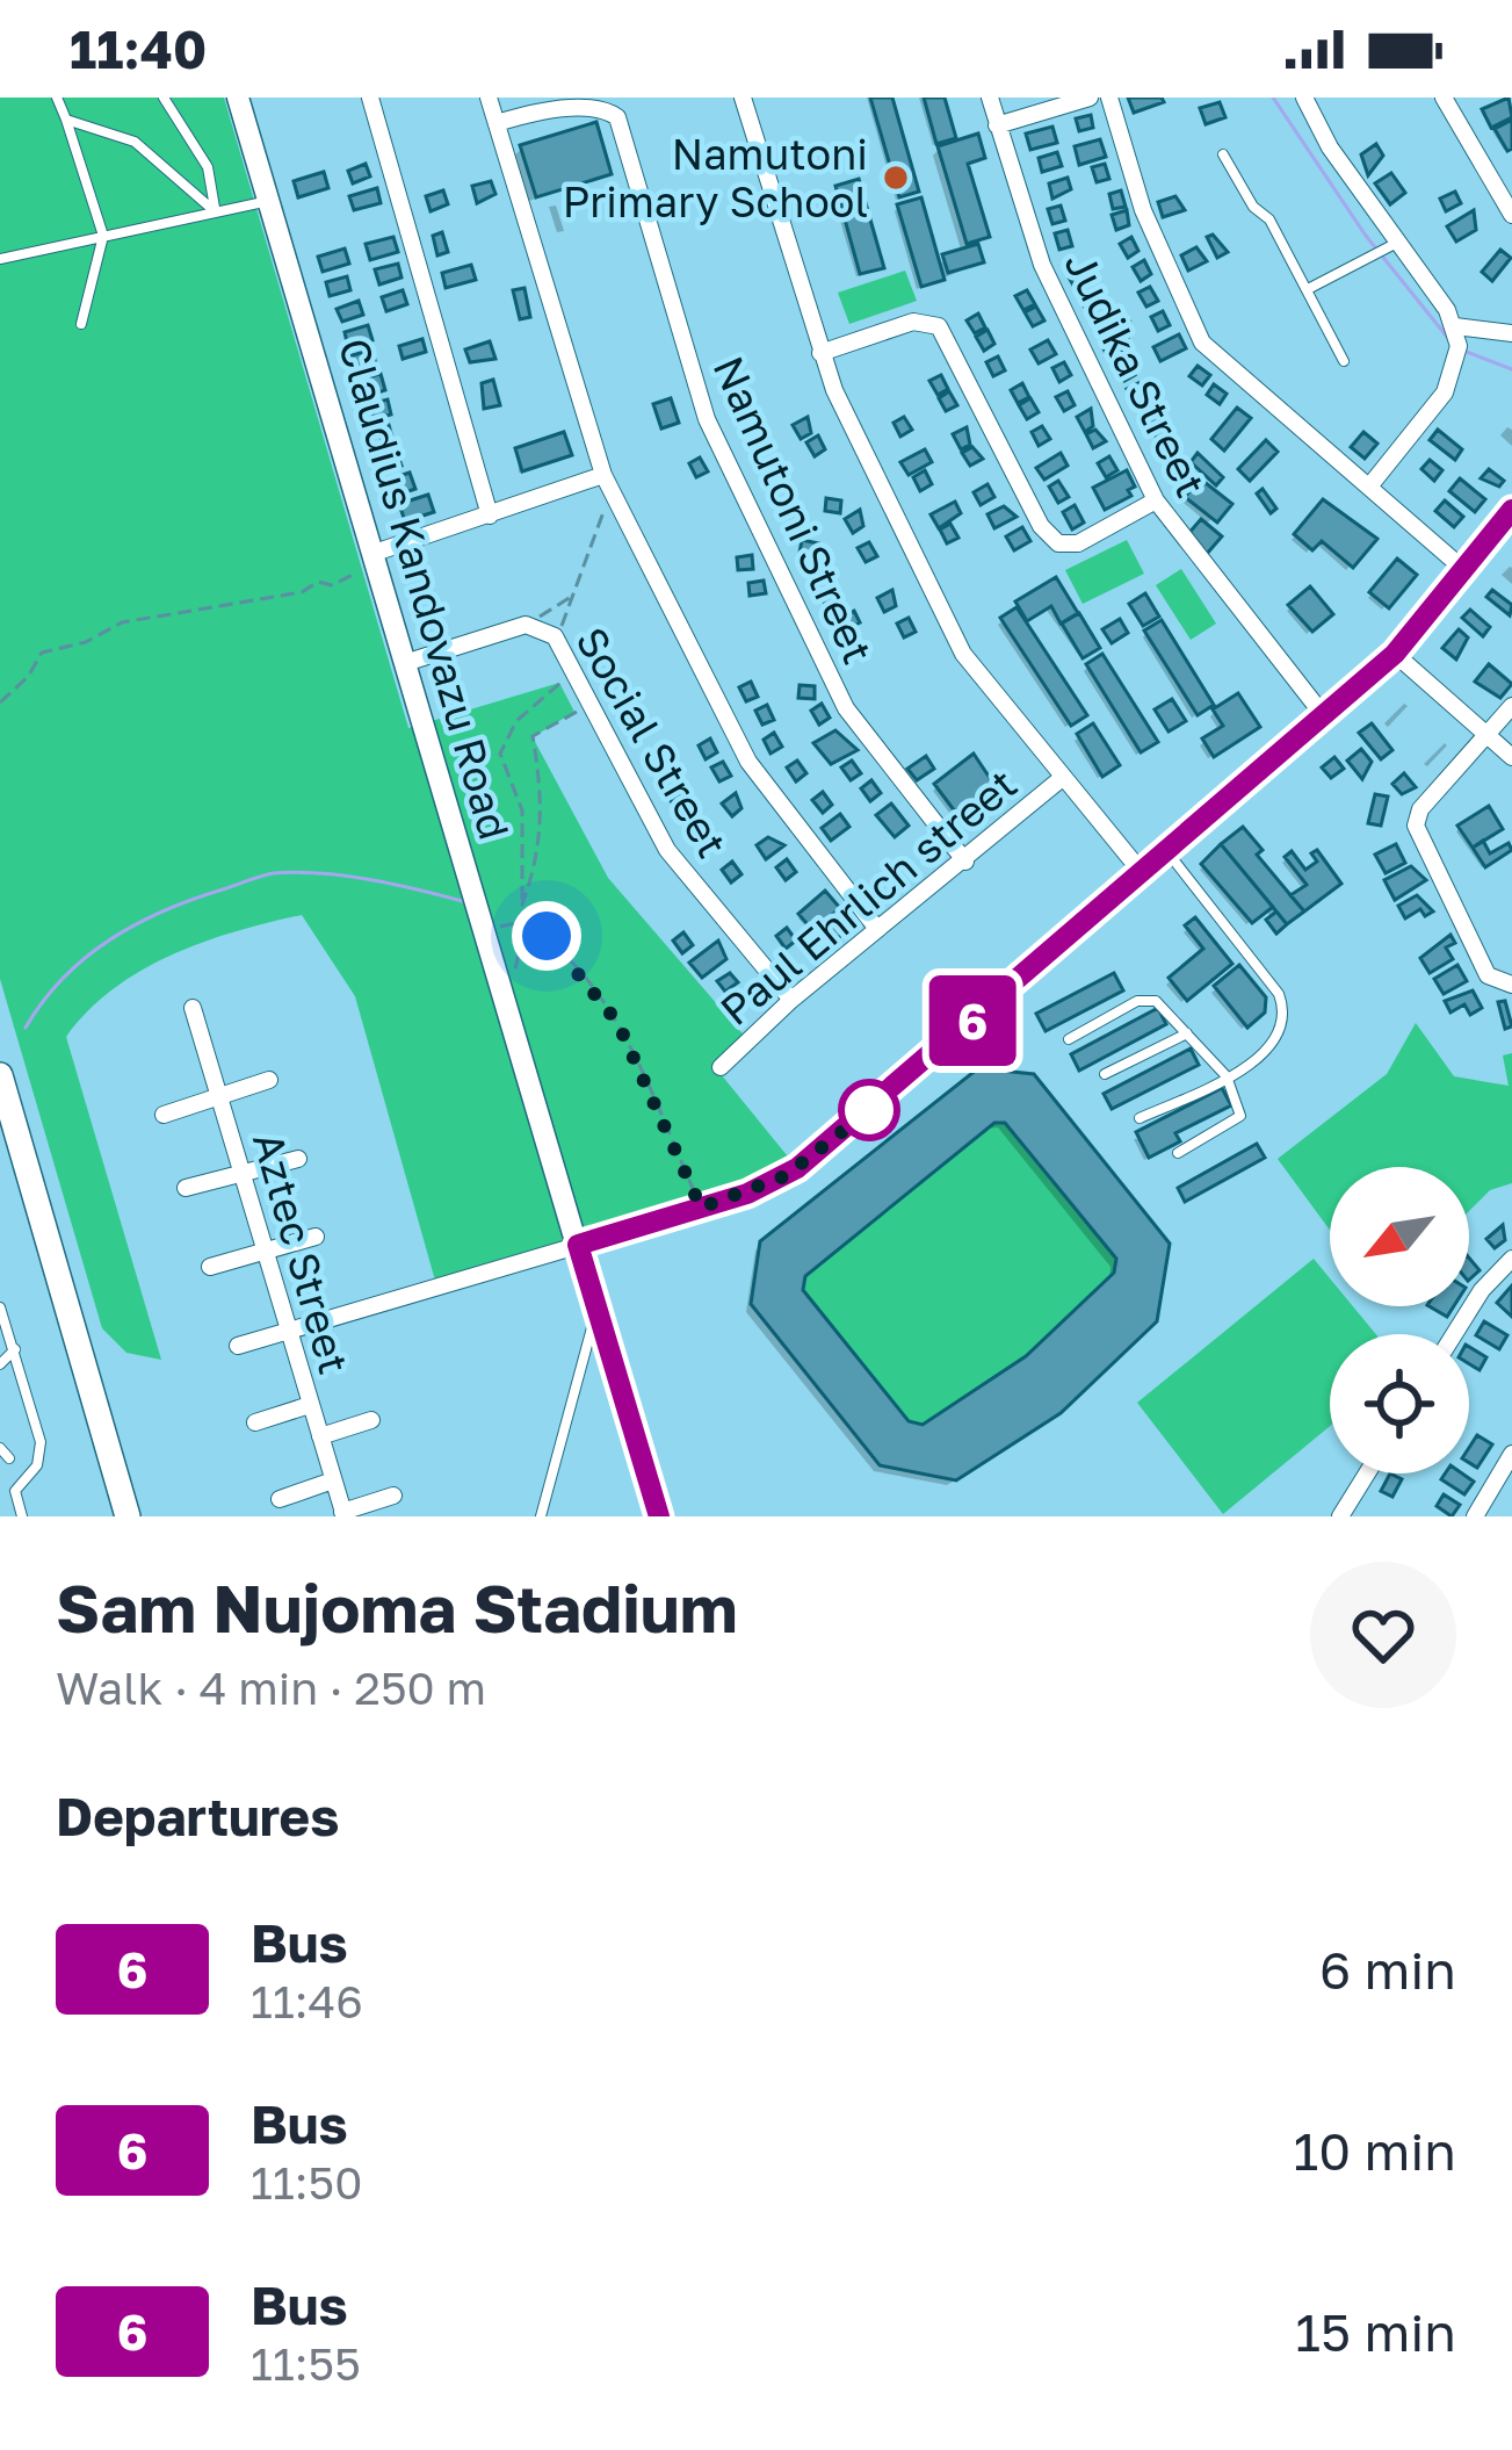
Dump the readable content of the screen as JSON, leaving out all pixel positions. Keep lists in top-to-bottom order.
{
  "streets": {
    "street": [
      "Judika Street",
      "Namutoni Street",
      "Claudius Kandovazu Road",
      "Social Street",
      "Paul Ehrlich street",
      "Aztec Street"
    ]
  },
  "crossings": [
    ["Namutoni Street", "Paul Ehrlich street"],
    ["Claudius Kandovazu Road", "Social Street"],
    ["Social Street", "Paul Ehrlich street"]
  ],
  "places": ["Namutoni Primary School"],
  "lines": ["bus line 6"],
  "north": "bottom left",
  "page": {
    "status": "11:40",
    "on_map": "6",
    "heading": [
      ["Sam Nujoma Stadium", "Walk · 4 min · 250 m"],
      "Departures"
    ],
    "list": [
      {
        "mark": "6",
        "name": "Bus",
        "note": "11:46",
        "value": "6 min"
      },
      {
        "mark": "6",
        "name": "Bus",
        "note": "11:50",
        "value": "10 min"
      },
      {
        "mark": "6",
        "name": "Bus",
        "note": "11:55",
        "value": "15 min"
      }
    ]
  }
}
